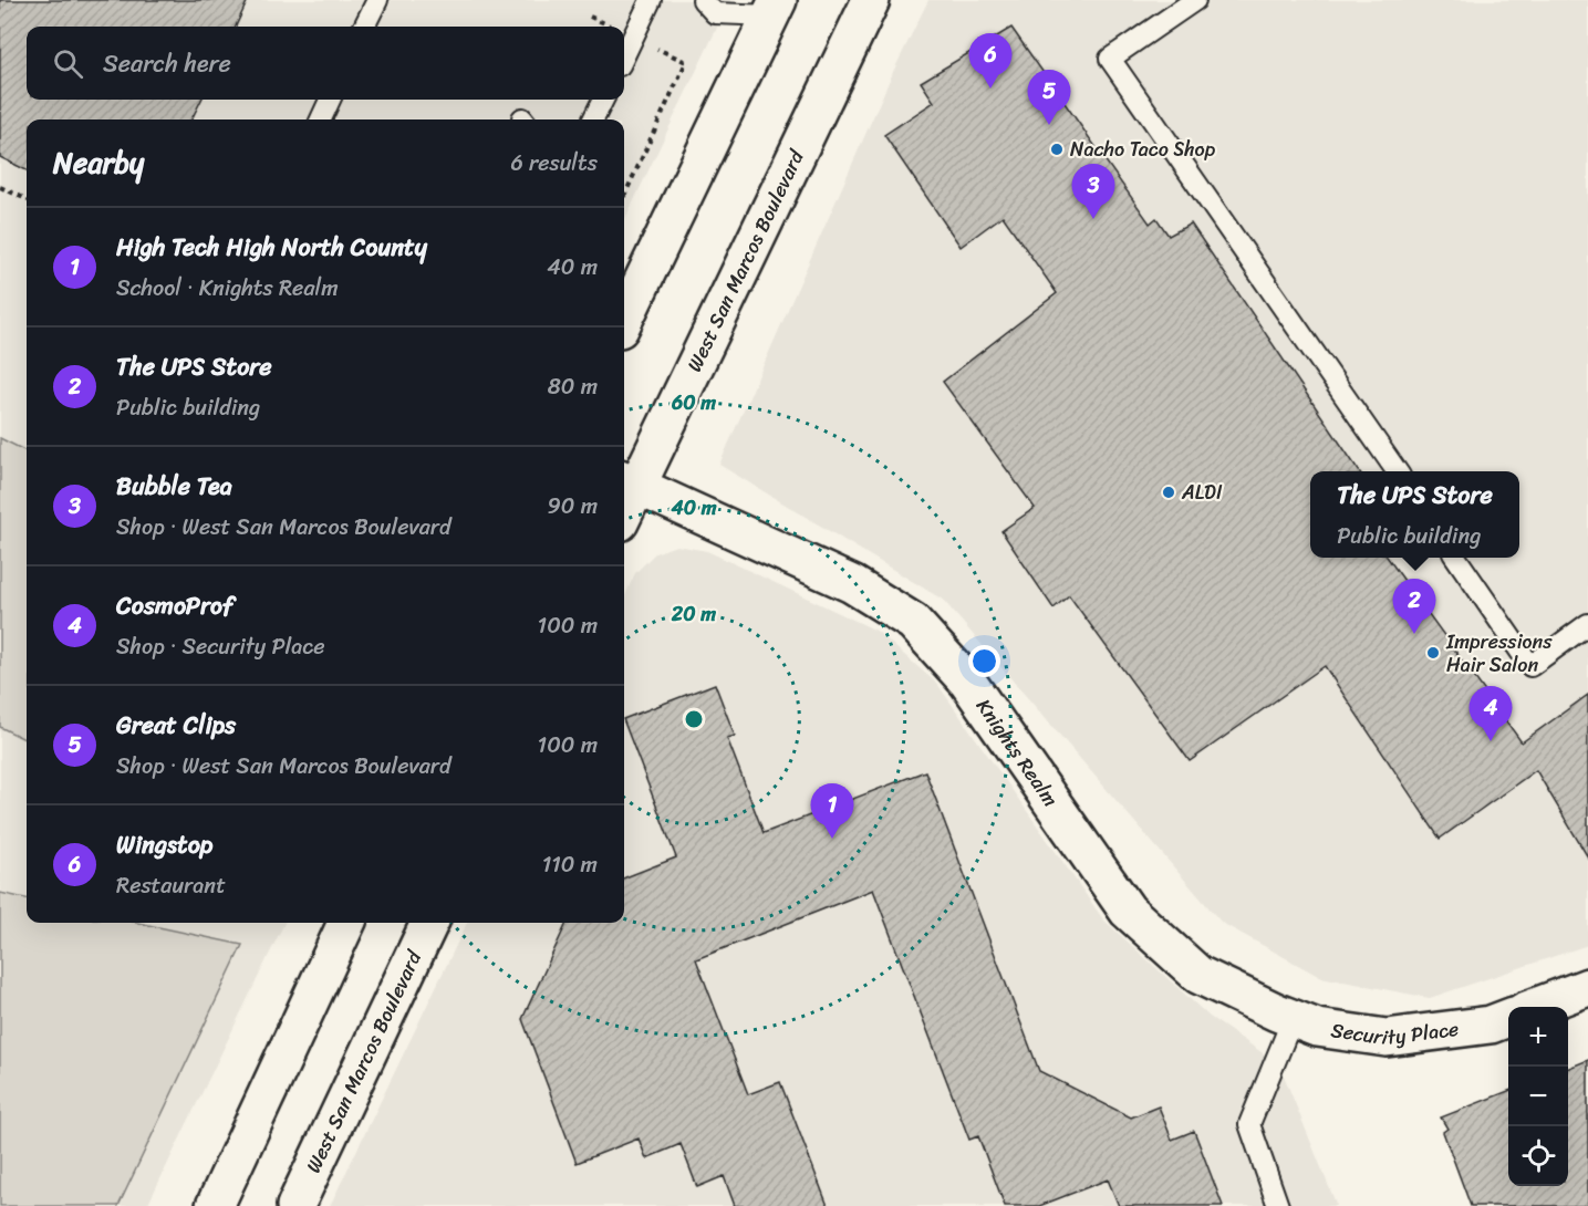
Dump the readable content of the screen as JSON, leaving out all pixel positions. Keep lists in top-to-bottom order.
{
  "streets": {
    "main road": ["West San Marcos Boulevard", "Knights Realm", "Security Place"]
  },
  "crossings": [
    ["West San Marcos Boulevard", "Knights Realm"],
    ["Knights Realm", "Security Place"]
  ],
  "places": ["Nacho Taco Shop", "ALDI", "Impressions Hair Salon"],
  "page": {
    "search": "Search here",
    "pins": [
      "6",
      "5",
      "3",
      "2",
      "4",
      "1"
    ],
    "heading": ["Nearby", "6 results"],
    "list": [
      {
        "mark": "1",
        "name": "High Tech High North County",
        "note": "School · Knights Realm",
        "value": "40 m"
      },
      {
        "mark": "2",
        "name": "The UPS Store",
        "note": "Public building",
        "value": "80 m"
      },
      {
        "mark": "3",
        "name": "Bubble Tea",
        "note": "Shop · West San Marcos Boulevard",
        "value": "90 m"
      },
      {
        "mark": "4",
        "name": "CosmoProf",
        "note": "Shop · Security Place",
        "value": "100 m"
      },
      {
        "mark": "5",
        "name": "Great Clips",
        "note": "Shop · West San Marcos Boulevard",
        "value": "100 m"
      },
      {
        "mark": "6",
        "name": "Wingstop",
        "note": "Restaurant",
        "value": "110 m"
      }
    ],
    "popup": ["The UPS Store", "Public building"],
    "map_buttons": ["+", "−"]
  },
  "rings": ["60 m", "40 m", "20 m"]
}
